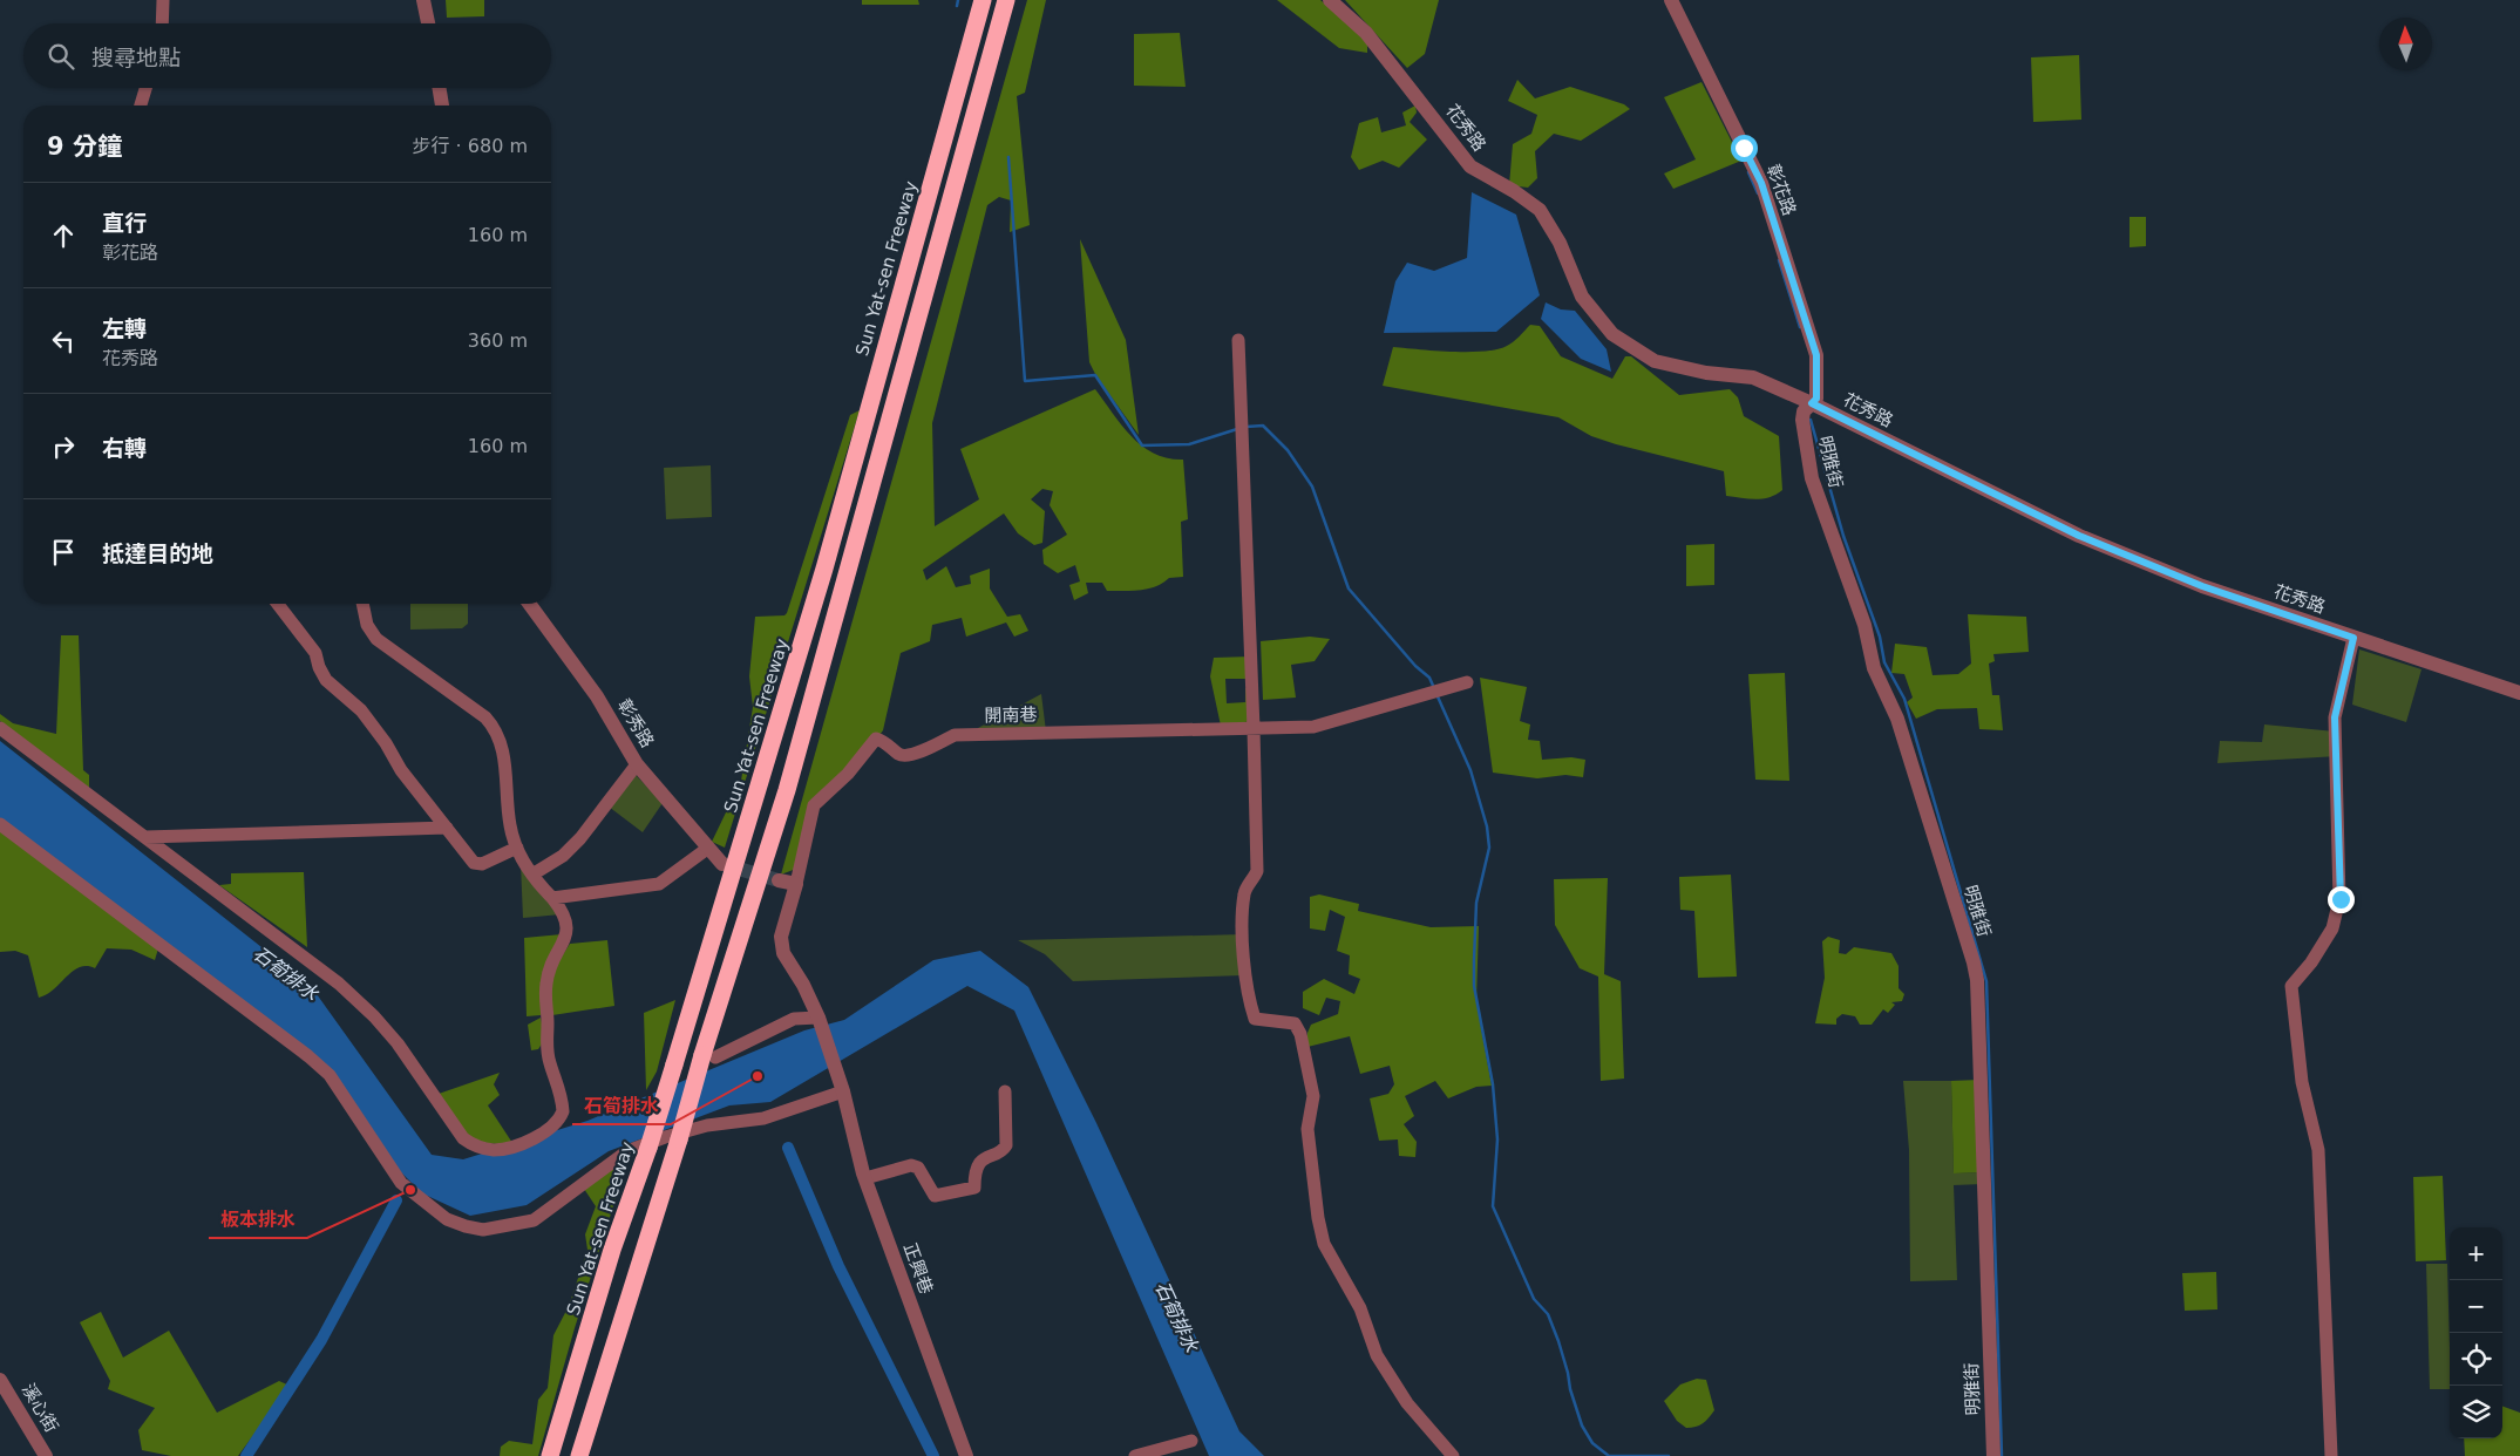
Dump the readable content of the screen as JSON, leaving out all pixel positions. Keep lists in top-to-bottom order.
{
  "streets": {
    "highway": ["Sun Yat-sen Freeway"],
    "street": [
      "花秀路",
      "彰花路",
      "明雅街",
      "開南巷",
      "彰秀路",
      "正興巷",
      "溪心街"
    ]
  },
  "crossings": [
    ["花秀路", "彰花路"],
    ["花秀路", "明雅街"],
    ["彰花路", "明雅街"],
    ["開南巷", "正興巷"]
  ],
  "water": ["石筍排水"],
  "places": ["石筍排水", "板本排水"],
  "north": "top",
  "page": {
    "search": "搜尋地點",
    "heading": ["9 分鐘", "步行 · 680 m"],
    "list": [
      ["直行", "彰花路", "160 m"],
      ["左轉", "花秀路", "360 m"],
      ["右轉", "160 m"],
      "抵達目的地"
    ],
    "map_buttons": ["+", "−"]
  }
}
